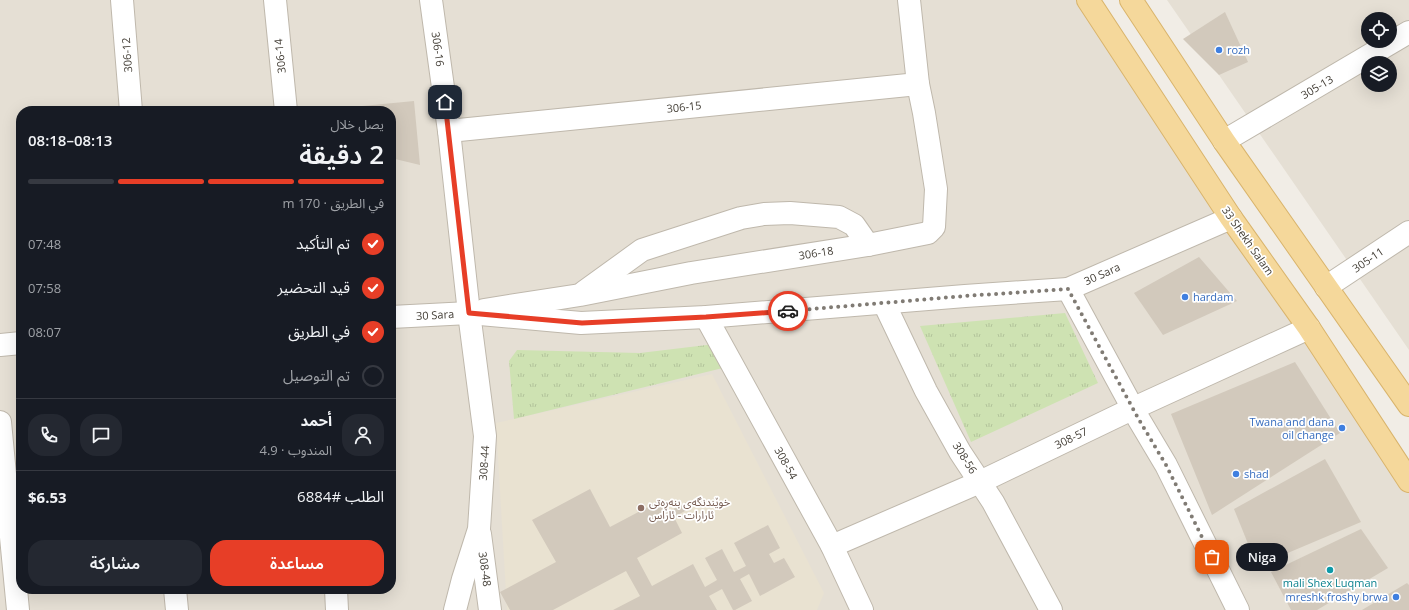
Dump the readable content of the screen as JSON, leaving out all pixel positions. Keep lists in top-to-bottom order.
{
  "streets": {
    "main road": ["33 Shekh Salam"],
    "street": [
      "306-16",
      "306-12",
      "306-14",
      "305-13",
      "306-15",
      "306-18",
      "305-11",
      "30 Sara",
      "308-57",
      "308-56",
      "308-44",
      "308-54",
      "308-48"
    ]
  },
  "crossings": [
    ["306-16", "306-15"],
    ["306-16", "306-18"],
    ["306-16", "30 Sara"],
    ["306-16", "308-44"],
    ["306-15", "306-18"],
    ["33 Shekh Salam", "30 Sara"],
    ["33 Shekh Salam", "308-57"],
    ["306-18", "30 Sara"],
    ["306-18", "308-44"],
    ["30 Sara", "308-56"],
    ["30 Sara", "308-44"],
    ["30 Sara", "308-54"],
    ["308-57", "308-56"],
    ["308-57", "308-54"],
    ["308-44", "308-48"]
  ],
  "places": [
    "rozh",
    "hardam",
    "Twana and dana oil change",
    "shad",
    "خوێندنگەی بنەڕەتی ئارارات - ئاراس",
    "Niga",
    "mali Shex Luqman",
    "mreshk froshy brwa"
  ],
  "page": {
    "heading": ["2 دقيقة", "يصل خلال", "08:13–08:18"],
    "panel": [
      "أحمد",
      "المندوب · 4.9",
      "الطلب #6884",
      "$6.53"
    ],
    "bar": "في الطريق · 170 m",
    "list": [
      ["تم التأكيد", "07:48"],
      ["قيد التحضير", "07:58"],
      ["في الطريق", "08:07"],
      "تم التوصيل"
    ],
    "buttons": ["مساعدة", "مشاركة"],
    "bubble": "Niga"
  }
}
